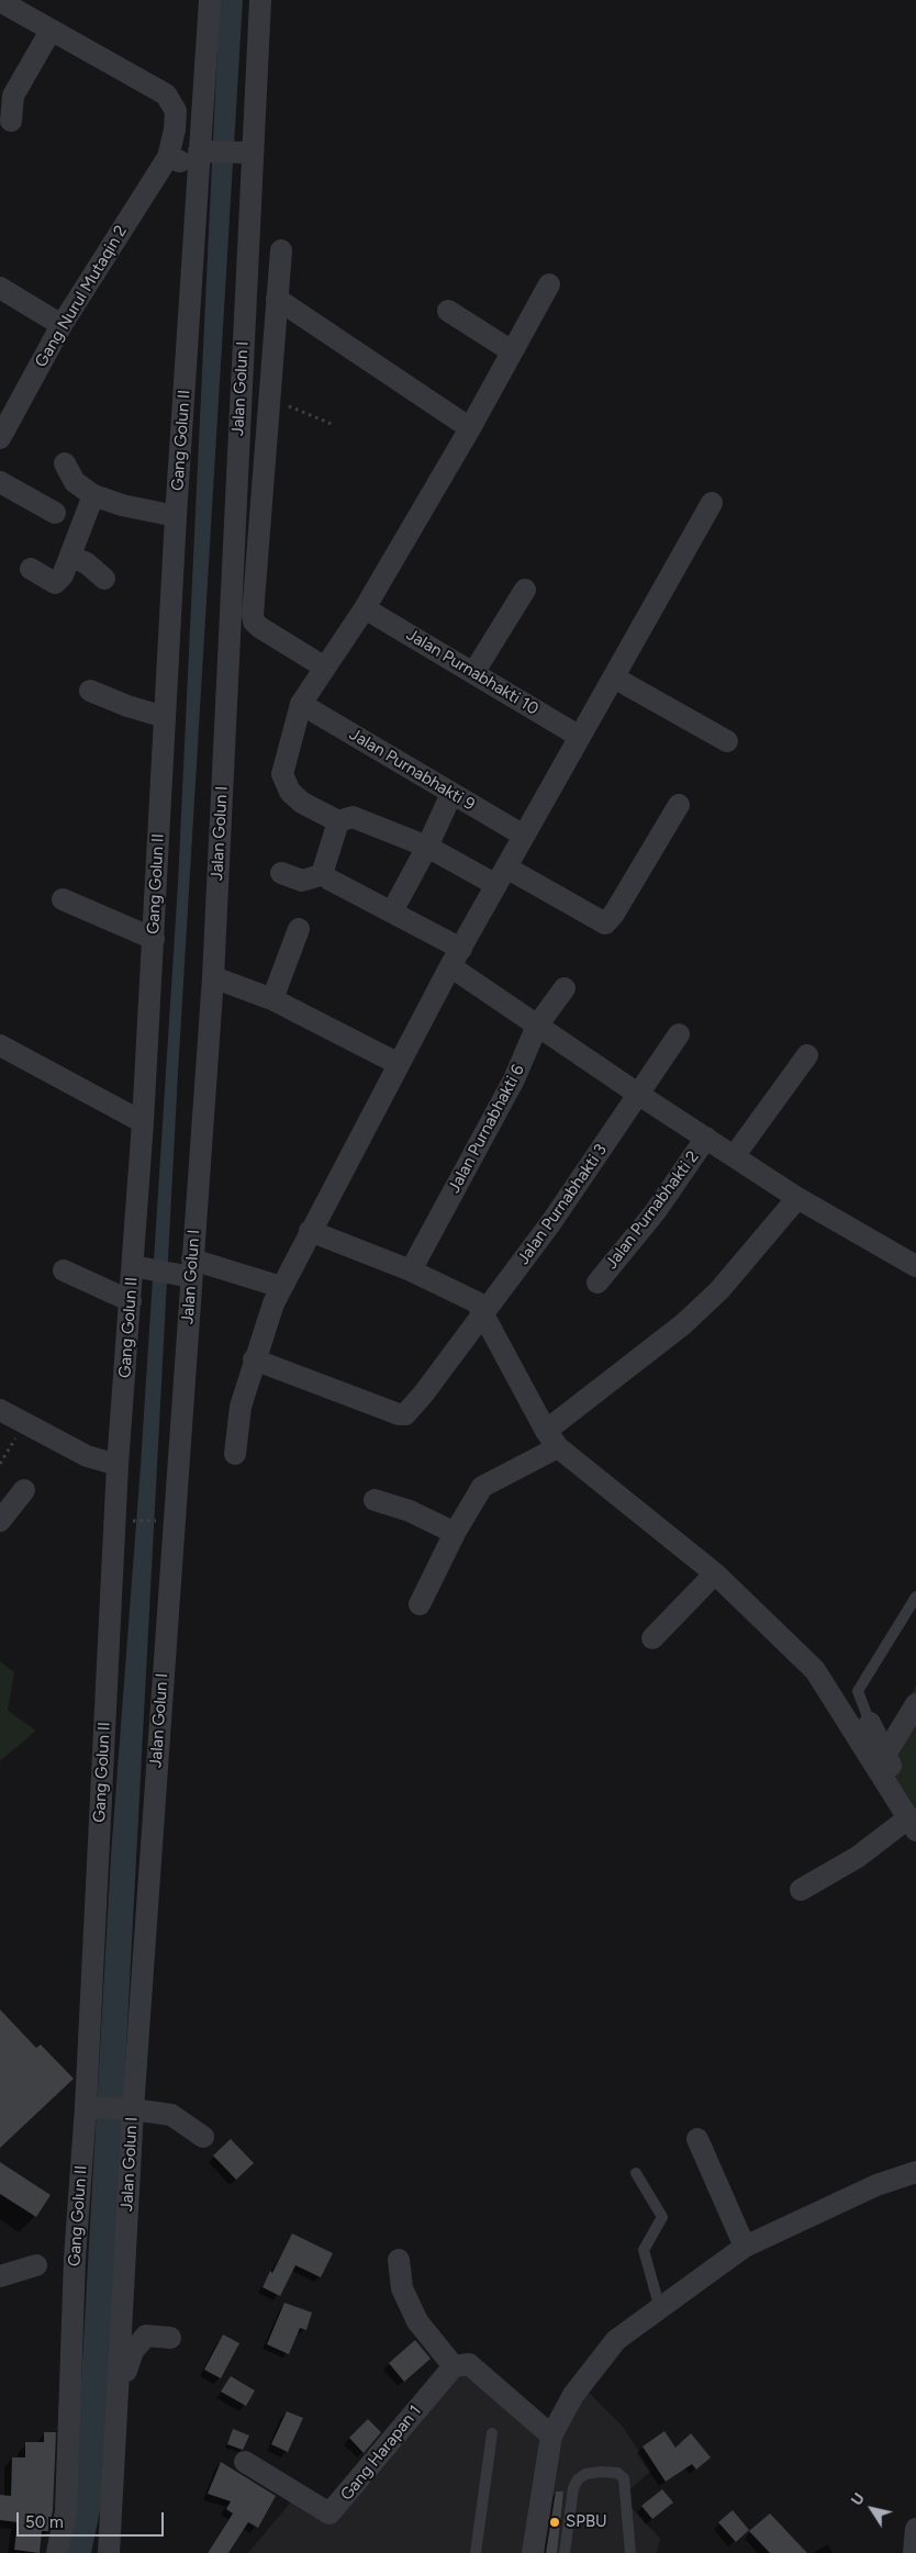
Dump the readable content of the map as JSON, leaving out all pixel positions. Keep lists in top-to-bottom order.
{
  "streets": {
    "street": [
      "Gang Nurul Mutaqin 2",
      "Jalan Golun I",
      "Gang Golun II",
      "Jalan Purnabhakti 10",
      "Jalan Purnabhakti 9",
      "Jalan Purnabhakti 6",
      "Jalan Purnabhakti 3",
      "Jalan Purnabhakti 2",
      "Gang Harapan 1"
    ]
  },
  "places": ["SPBU"],
  "scale_bar": "50 m",
  "north": "top left"
}
